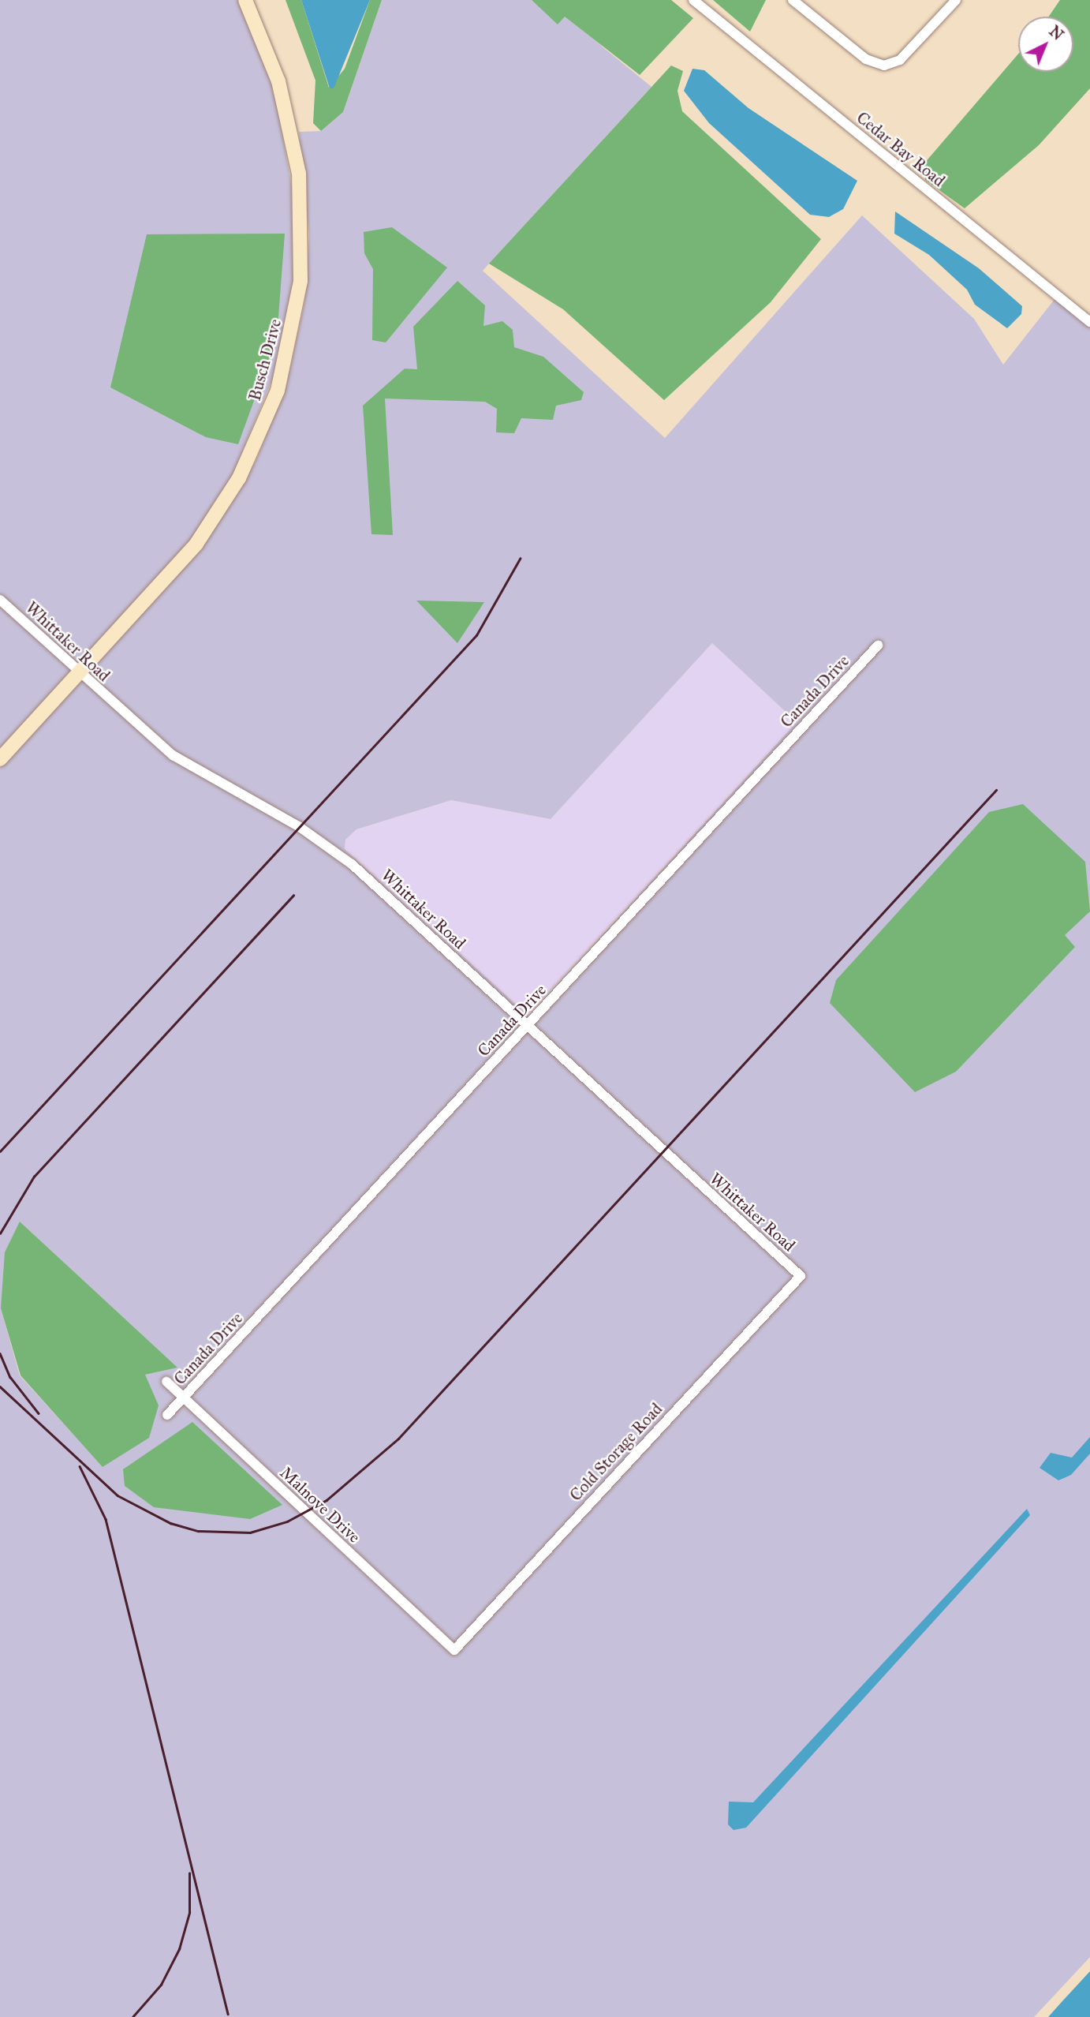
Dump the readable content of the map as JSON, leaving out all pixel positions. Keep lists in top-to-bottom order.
{
  "streets": {
    "street": [
      "Cedar Bay Road",
      "Busch Drive",
      "Whittaker Road",
      "Canada Drive",
      "Cold Storage Road",
      "Malnove Drive"
    ]
  },
  "crossings": [
    ["Busch Drive", "Whittaker Road"],
    ["Whittaker Road", "Canada Drive"],
    ["Whittaker Road", "Cold Storage Road"],
    ["Canada Drive", "Malnove Drive"],
    ["Cold Storage Road", "Malnove Drive"]
  ],
  "north": "top right"
}
